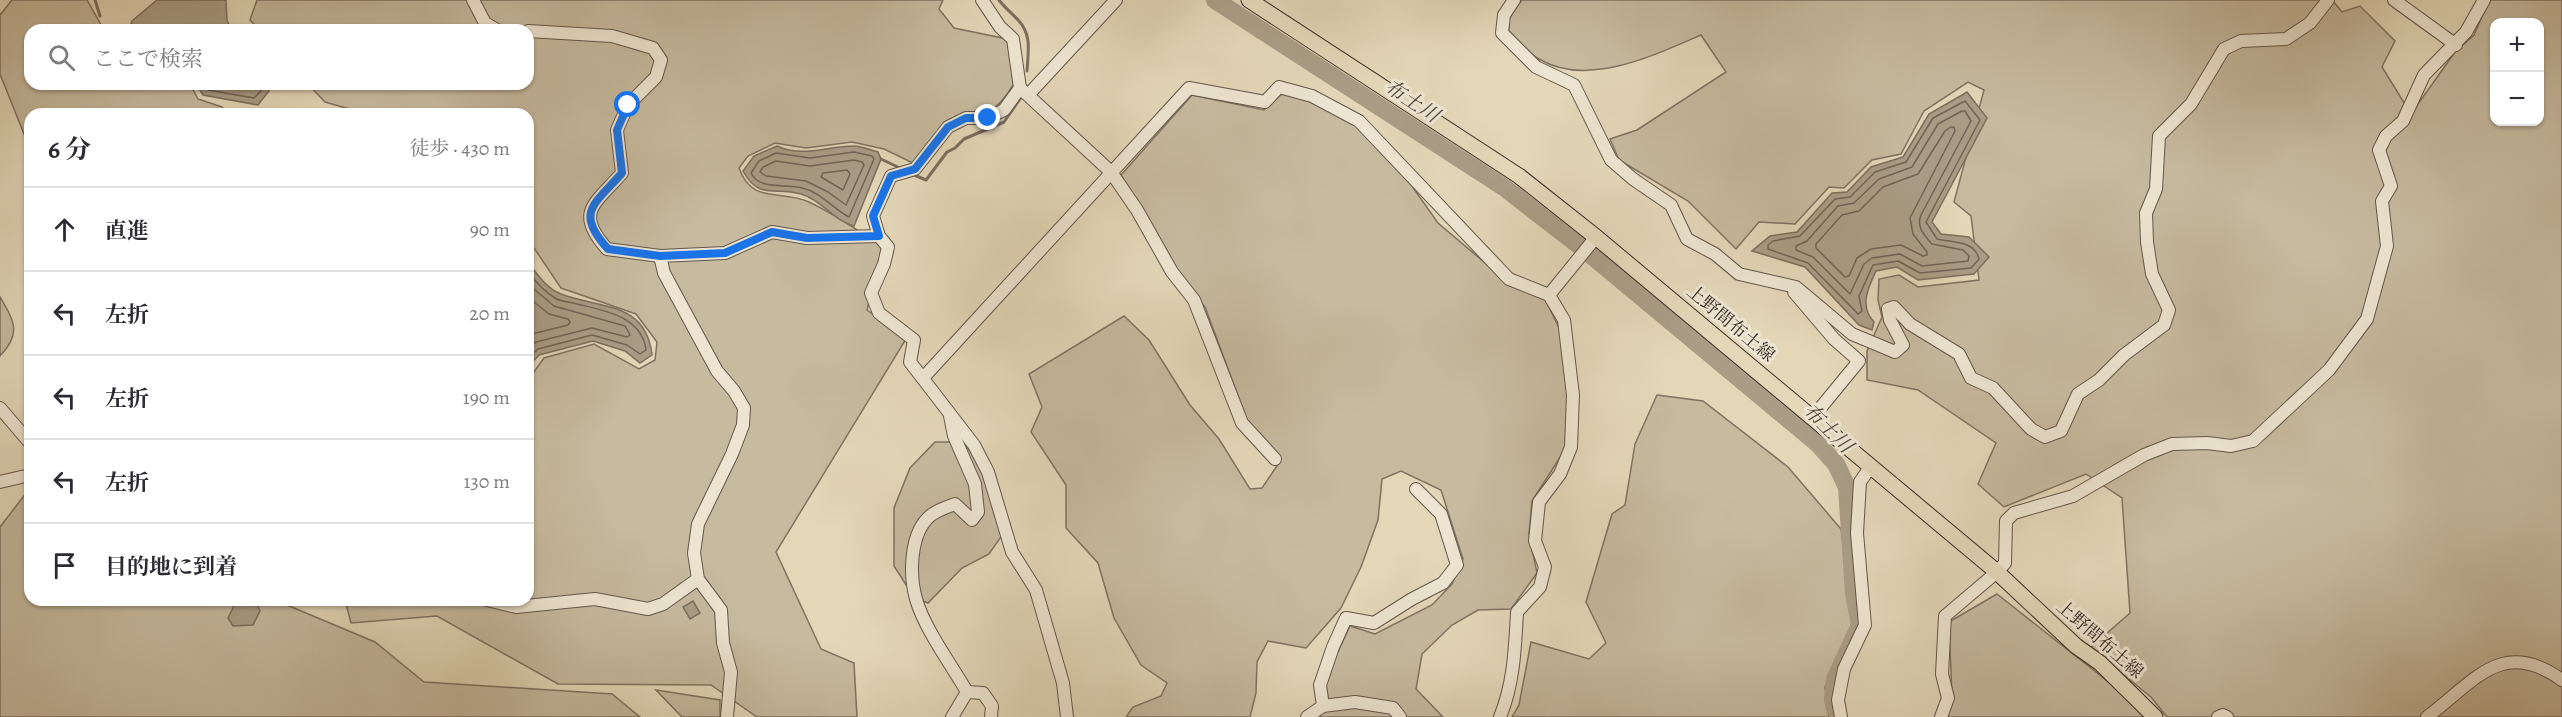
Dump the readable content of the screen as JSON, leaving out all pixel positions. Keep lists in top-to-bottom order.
{
  "streets": {
    "main road": ["上野間布土線"]
  },
  "water": ["布土川"],
  "page": {
    "map_buttons": ["+", "−"],
    "search": "ここで検索",
    "heading": ["6 分", "徒歩 · 430 m"],
    "list": [
      ["直進", "90 m"],
      ["左折", "20 m"],
      ["左折", "190 m"],
      ["左折", "130 m"],
      "目的地に到着"
    ]
  }
}
